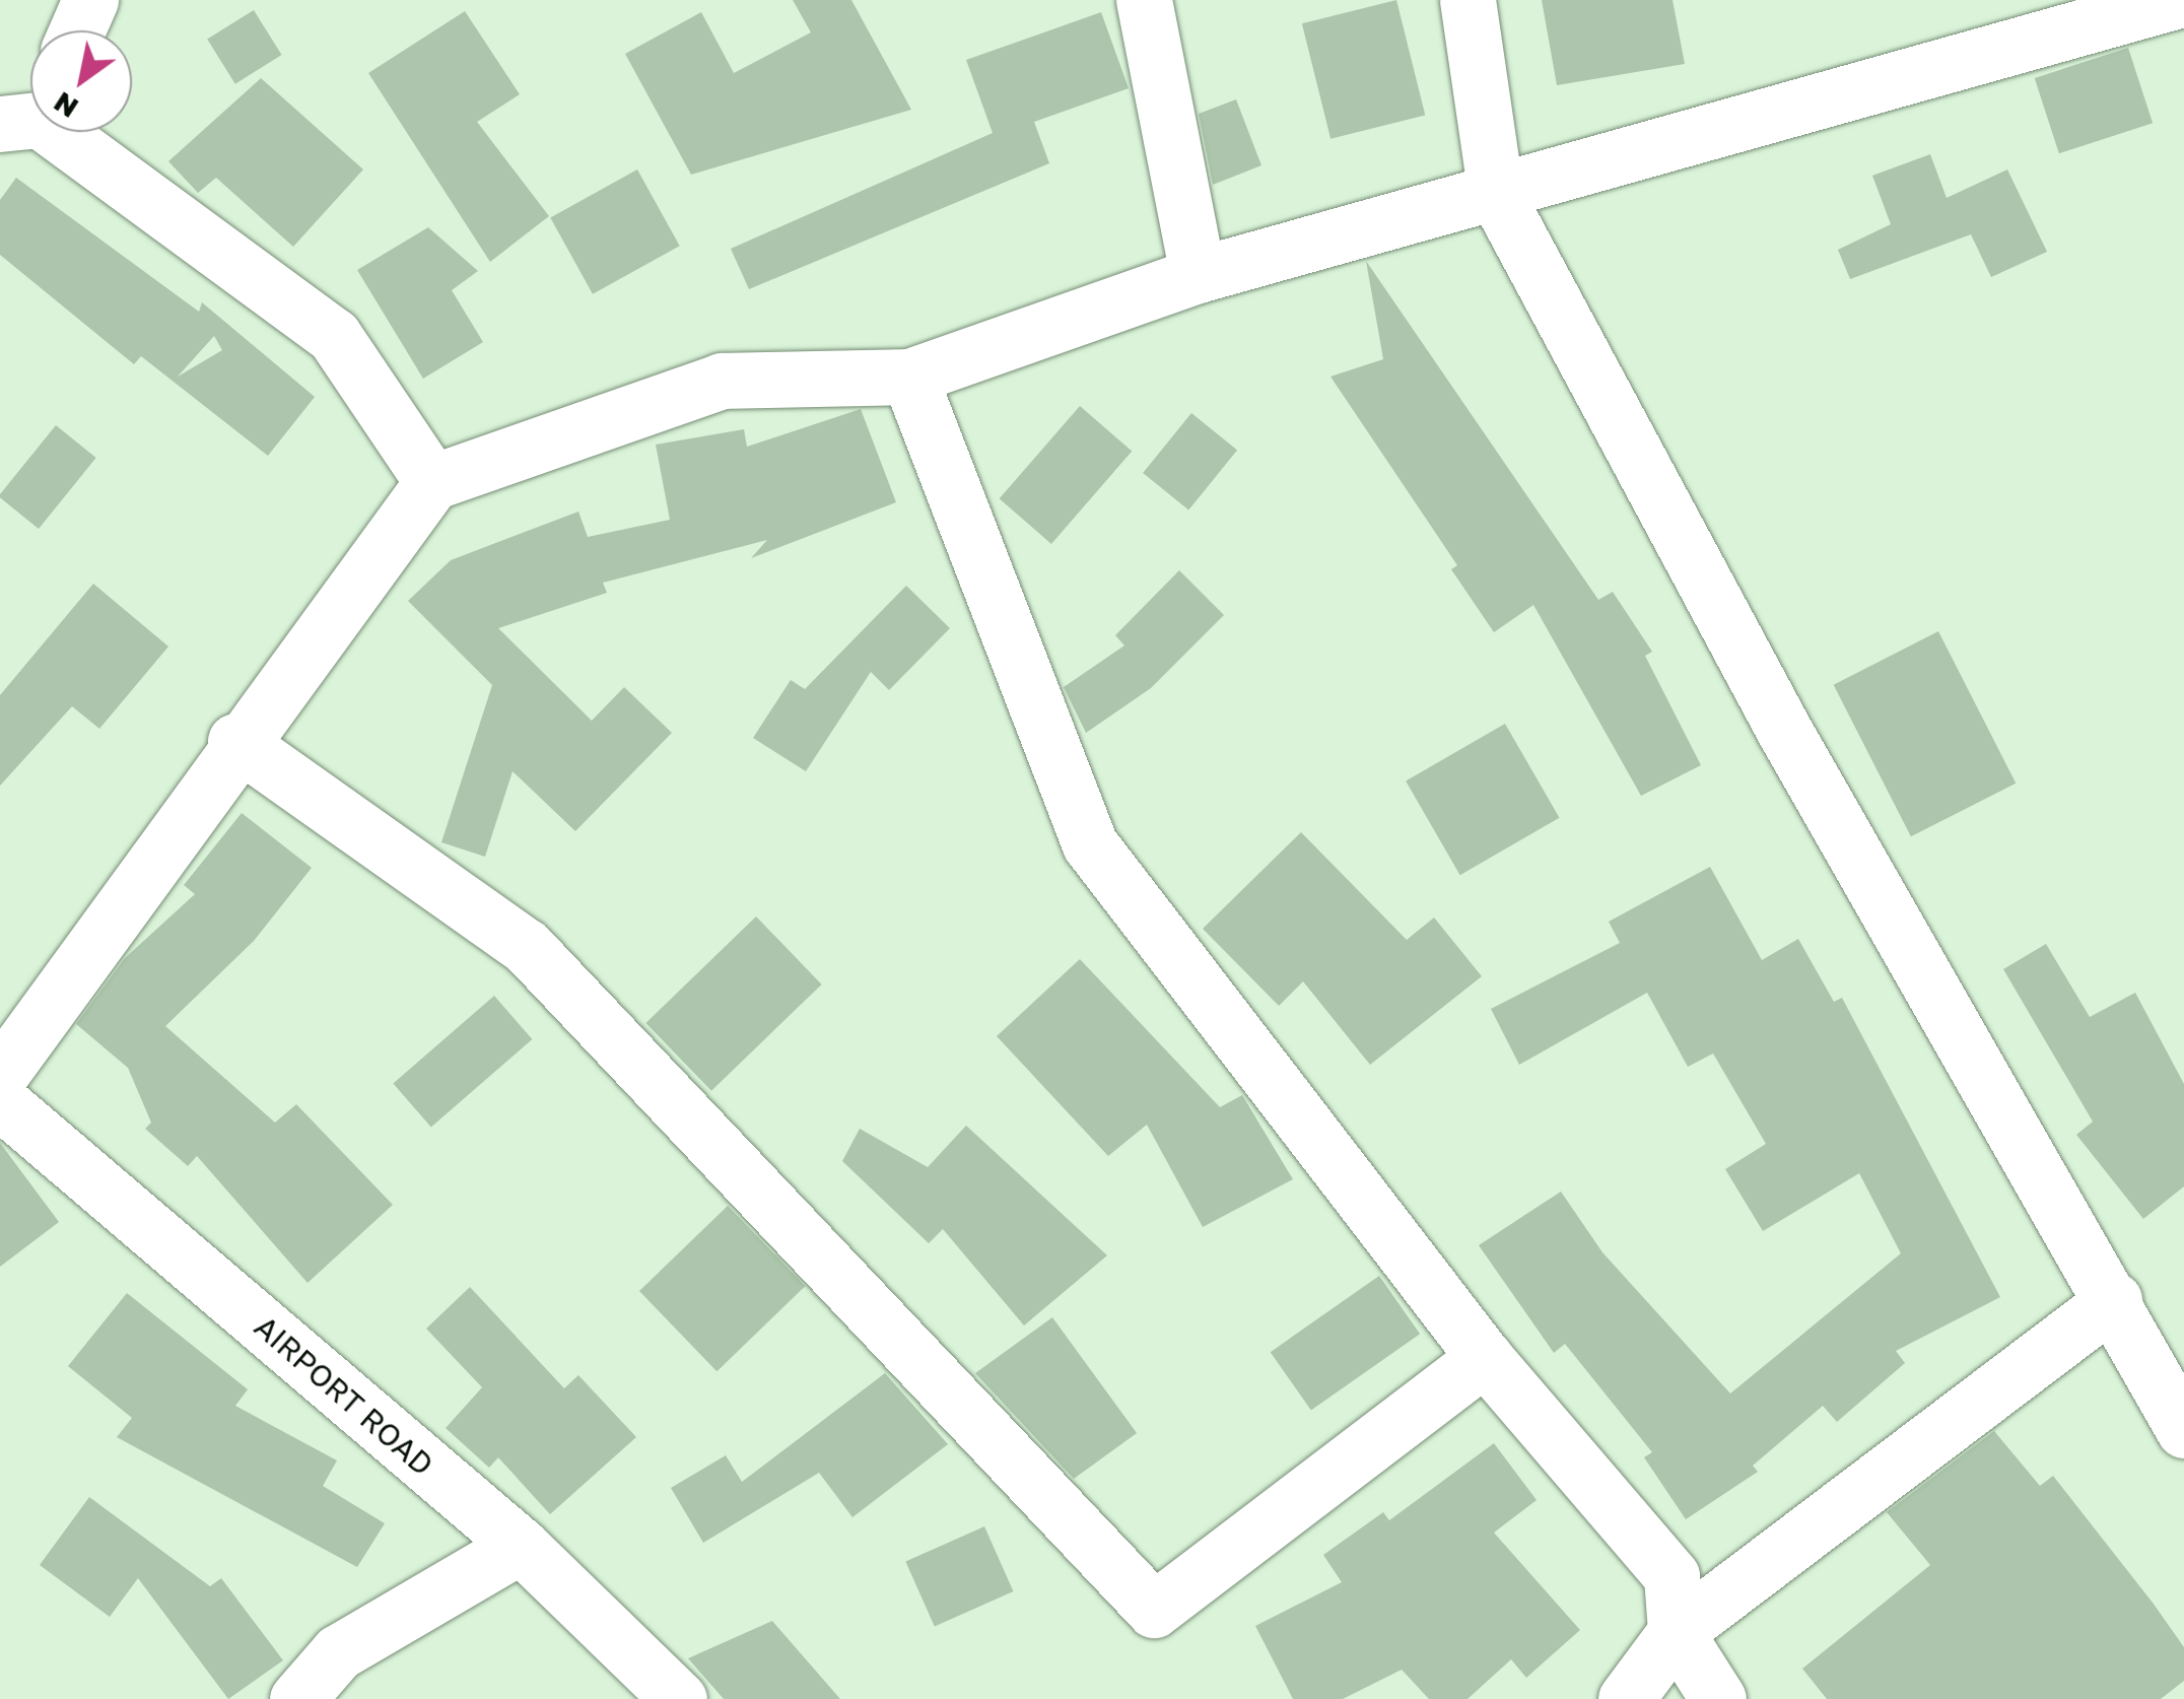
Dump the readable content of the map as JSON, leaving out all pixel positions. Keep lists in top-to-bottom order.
{
  "streets": {
    "street": ["AIRPORT ROAD"]
  },
  "north": "bottom left"
}
